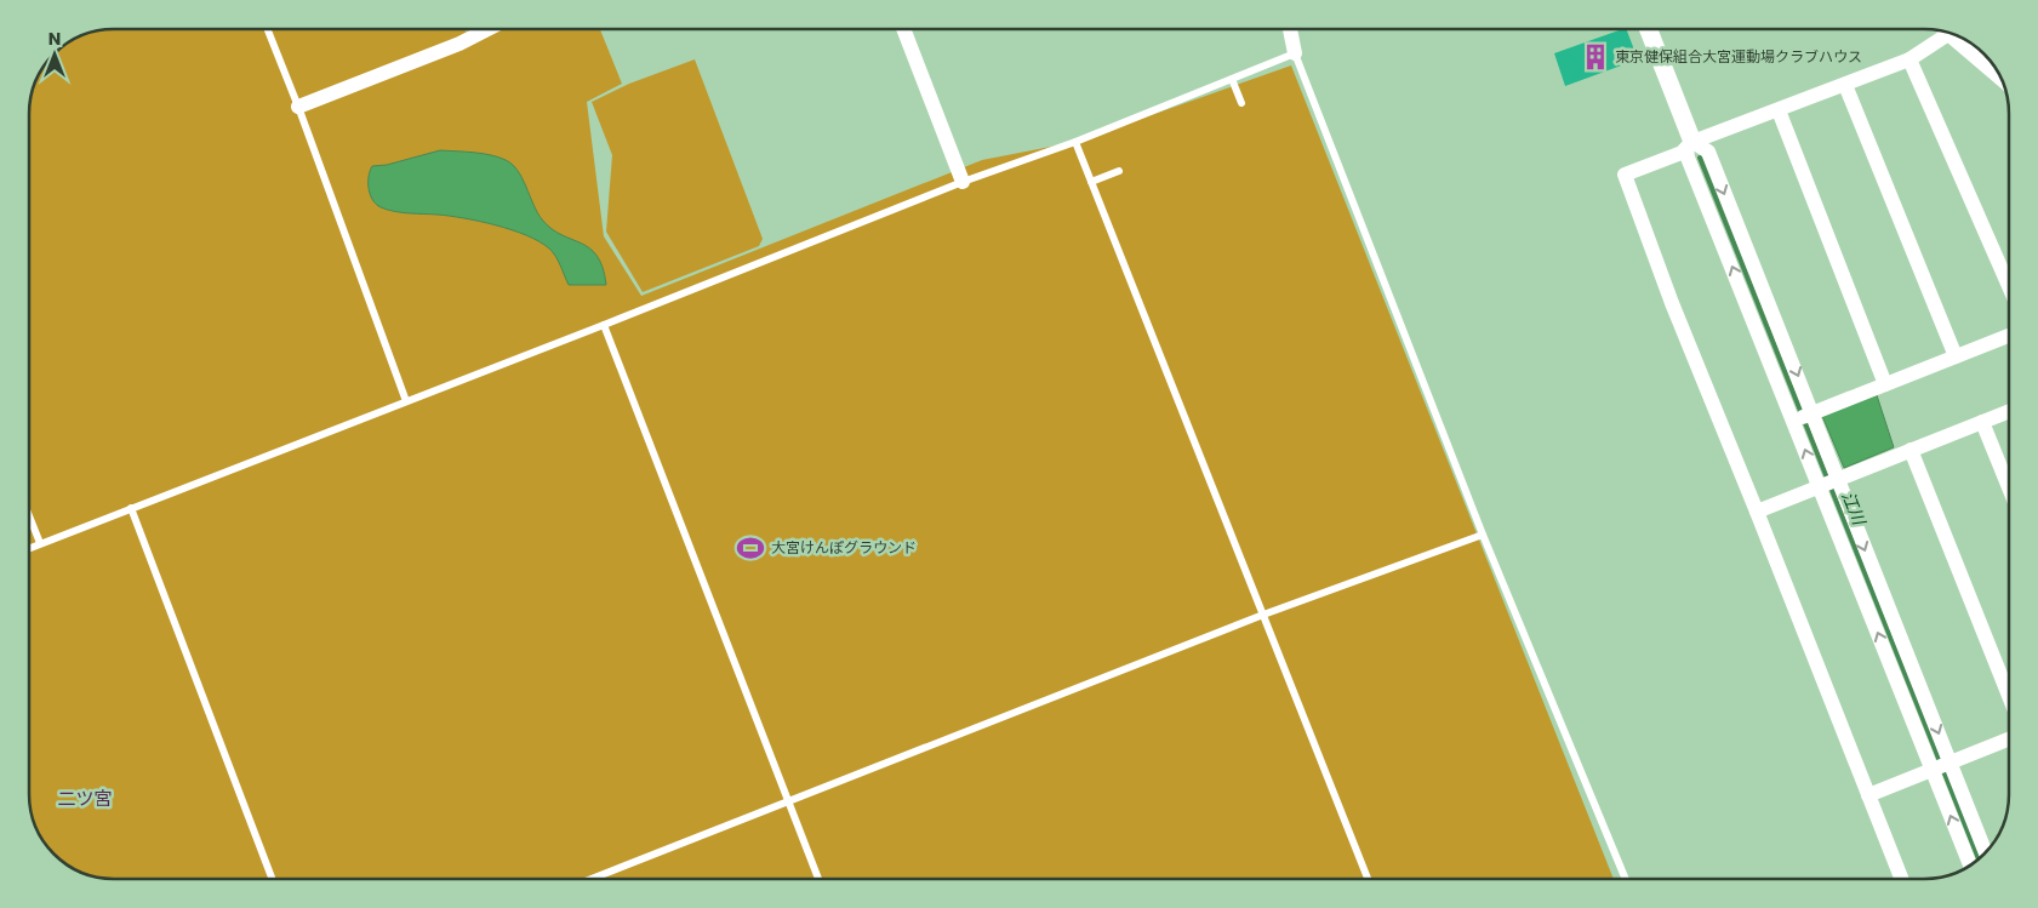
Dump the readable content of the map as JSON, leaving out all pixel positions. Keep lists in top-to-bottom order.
{
  "districts": ["二ツ宮"],
  "water": ["江川"],
  "places": {
    "building": ["東京健保組合大宮運動場クラブハウス"],
    "sports": ["大宮けんぽグラウンド"]
  },
  "north": "top"
}
